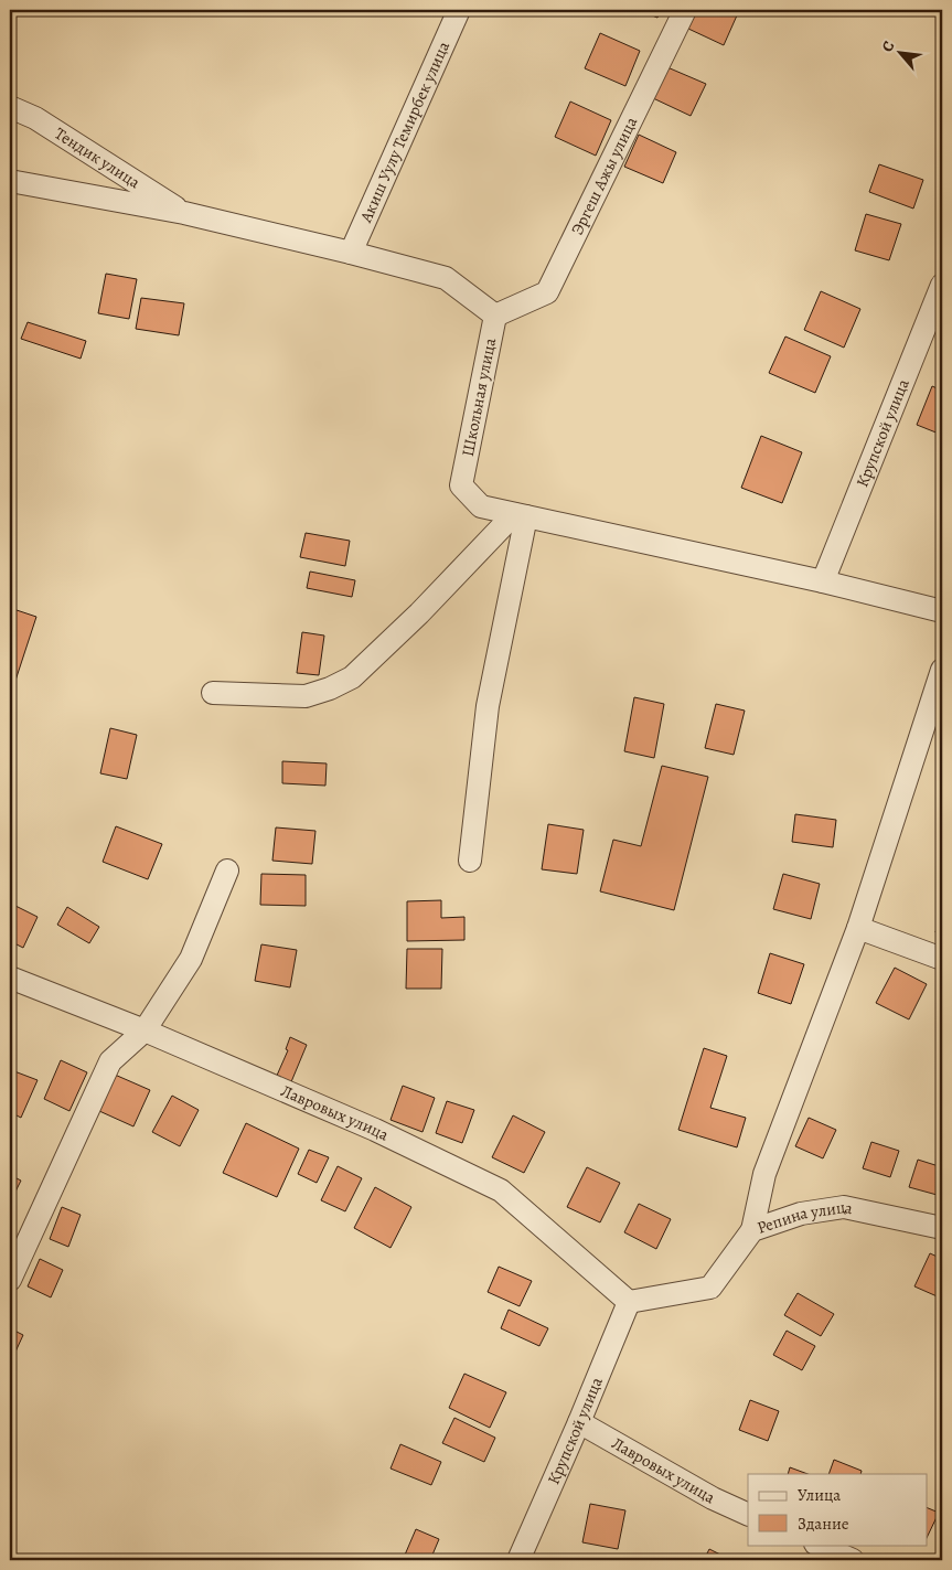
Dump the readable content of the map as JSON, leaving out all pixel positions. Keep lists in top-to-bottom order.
{
  "streets": {
    "street": [
      "Акиш Уулу Темирбек улица",
      "Тендик улица",
      "Эргеш Ажы улица",
      "Школьная улица",
      "Крупской улица",
      "Лавровых улица",
      "Репина улица"
    ]
  },
  "crossings": [
    ["Акиш Уулу Темирбек улица", "Школьная улица"],
    ["Тендик улица", "Школьная улица"],
    ["Эргеш Ажы улица", "Школьная улица"],
    ["Школьная улица", "Крупской улица"],
    ["Крупской улица", "Лавровых улица"],
    ["Крупской улица", "Репина улица"],
    ["Лавровых улица", "Репина улица"]
  ],
  "legend": ["Улица", "Здание"],
  "north": "top left"
}
